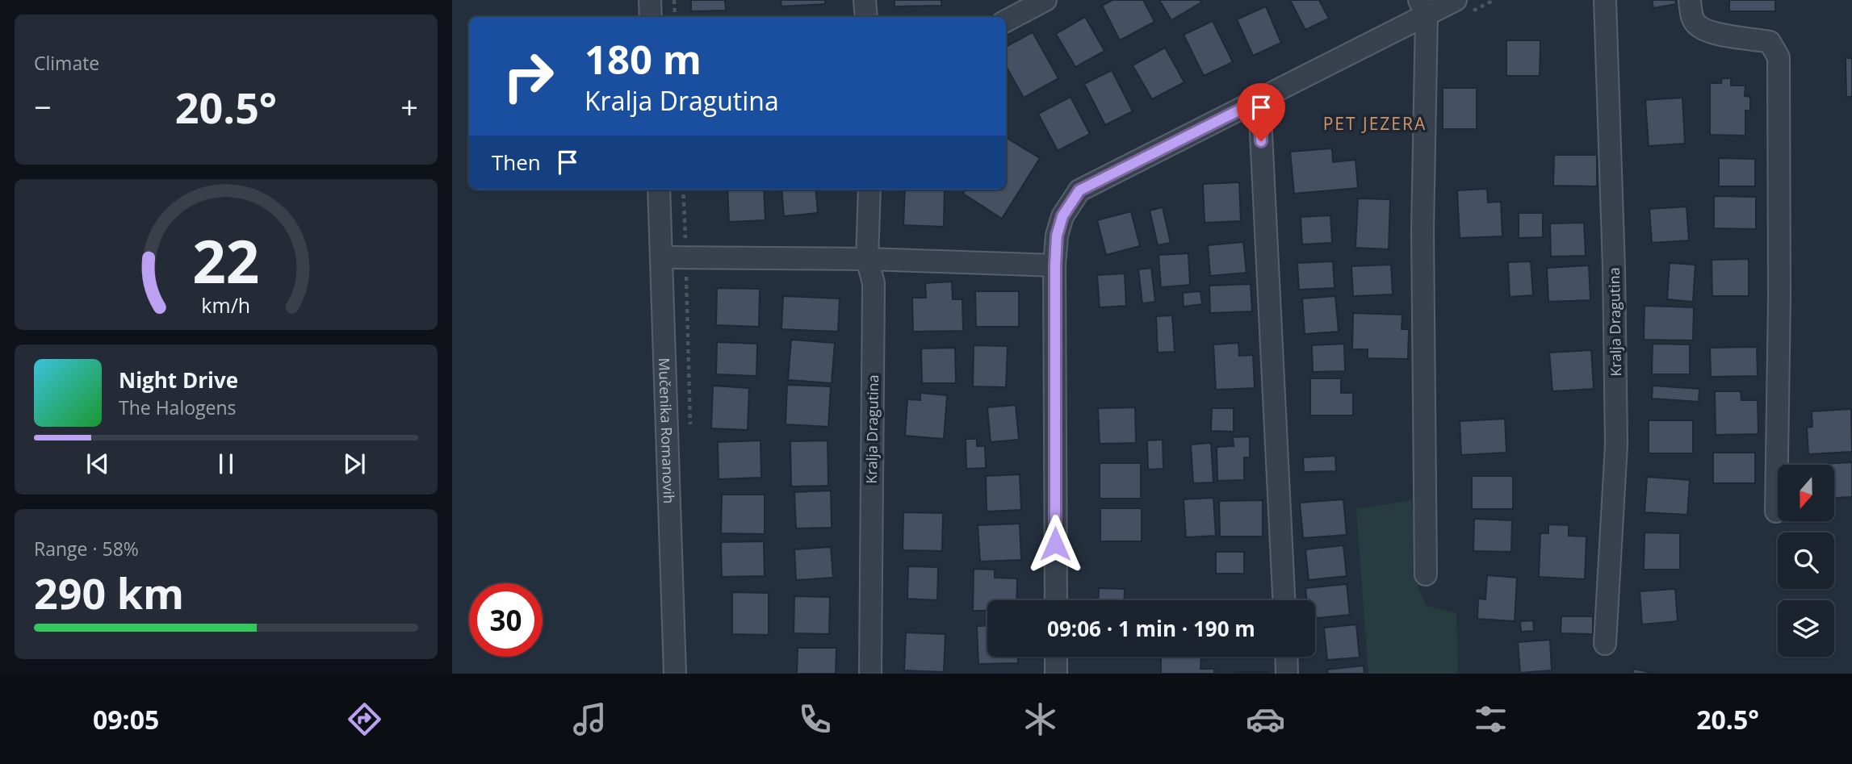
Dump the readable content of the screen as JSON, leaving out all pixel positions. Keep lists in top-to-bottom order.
{
  "streets": {
    "street": ["Kralja Dragutina", "Mučenika Romanovih"]
  },
  "districts": ["PET JEZERA"],
  "north": "bottom",
  "page": {
    "tile": [
      "Climate",
      ["Range · 58%", "290 km"]
    ],
    "turn": ["180 m", "Kralja Dragutina"],
    "heat": ["−", "20.5°", "+"],
    "then": "Then",
    "song": ["Night Drive", "The Halogens"],
    "limit": "30",
    "trip": "09:06 · 1 min · 190 m",
    "tabs": ["09:05", "20.5°"],
    "gauge": ["22", "km/h"]
  }
}
